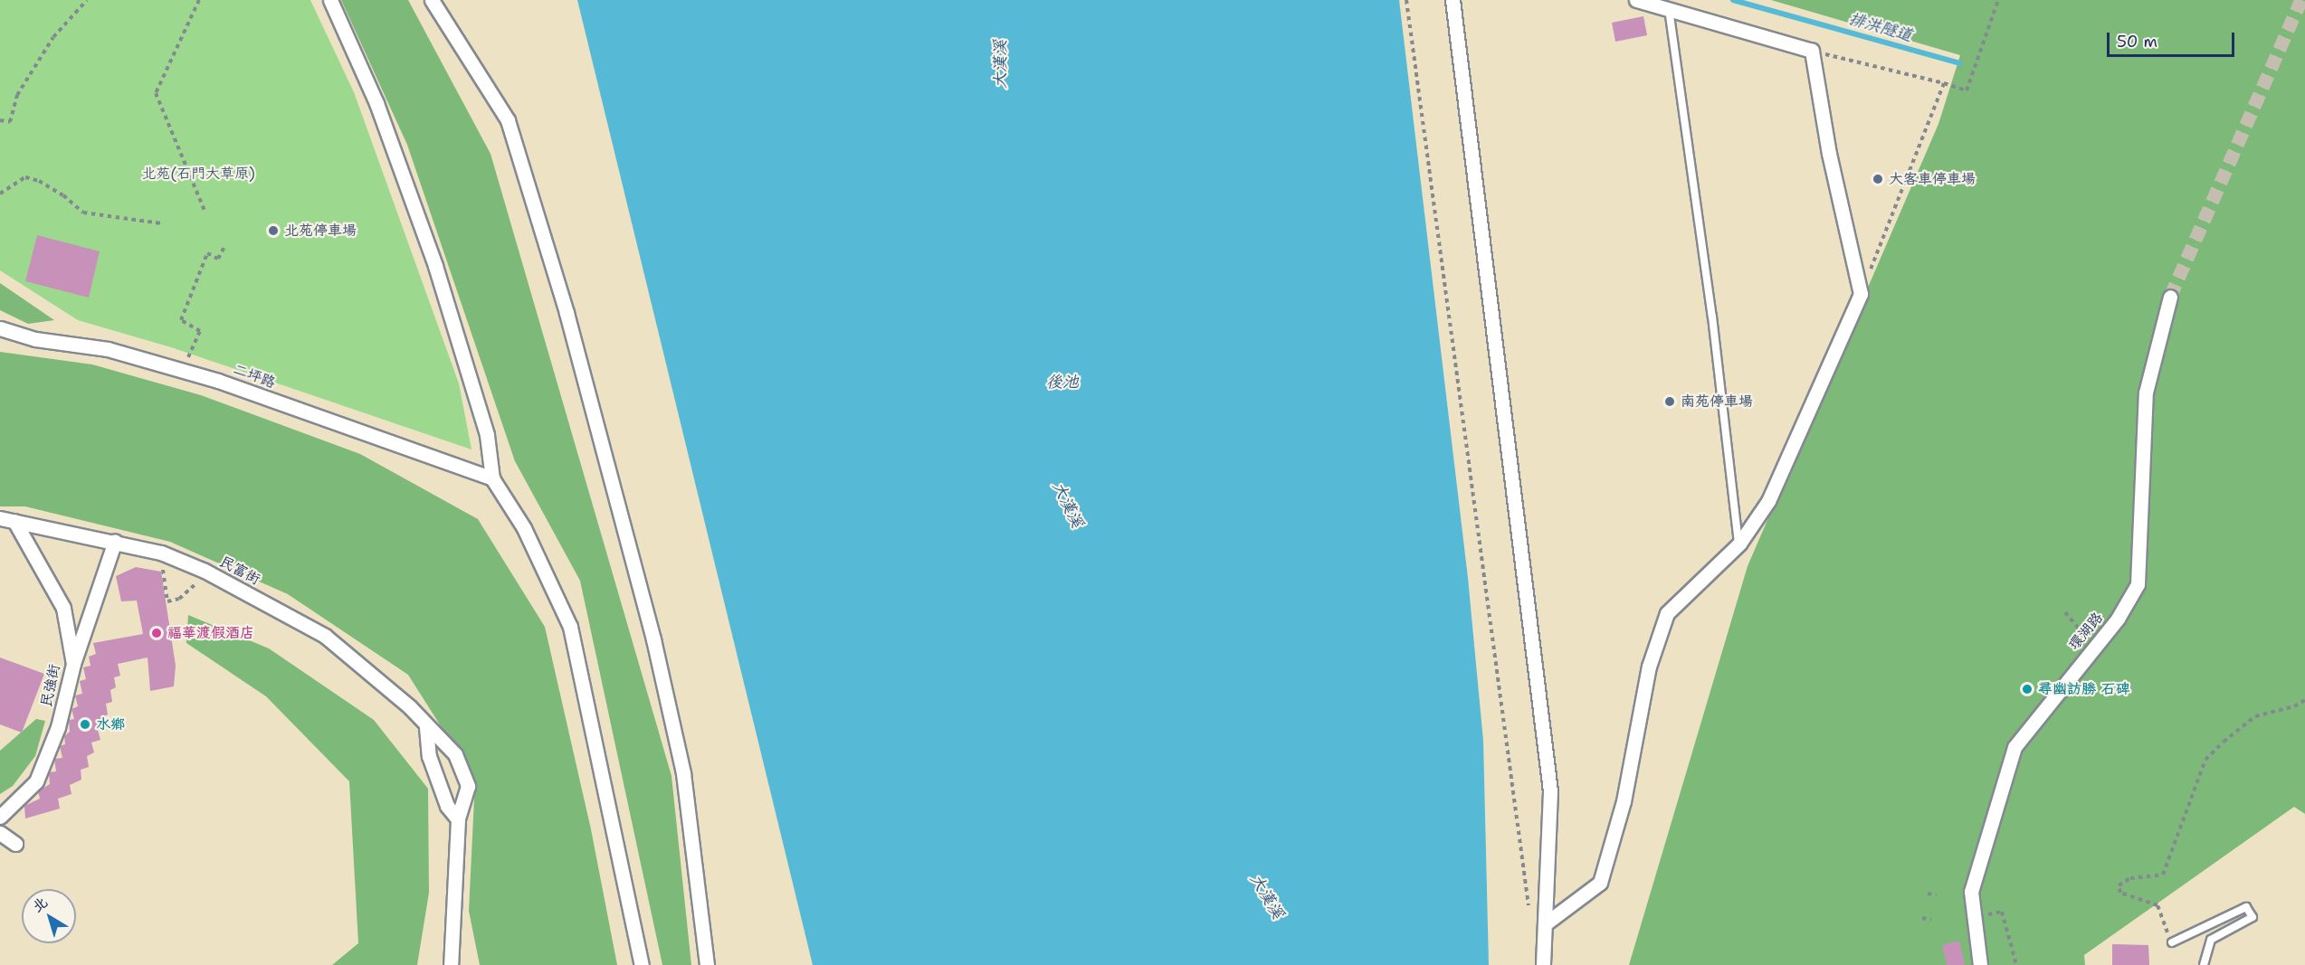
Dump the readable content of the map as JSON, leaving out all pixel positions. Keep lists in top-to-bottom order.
{
  "streets": {
    "street": [
      "二坪路",
      "民富街",
      "環湖路",
      "民強街"
    ]
  },
  "crossings": [
    ["民富街", "民強街"]
  ],
  "water": ["排洪隧道", "大漢溪", "後池"],
  "parks": ["北苑(石門大草原)"],
  "places": [
    "大客車停車場",
    "北苑停車場",
    "南苑停車場",
    "福華渡假酒店",
    "尋幽訪勝 石碑",
    "水鄉"
  ],
  "scale_bar": "50 m",
  "north": "top left"
}
